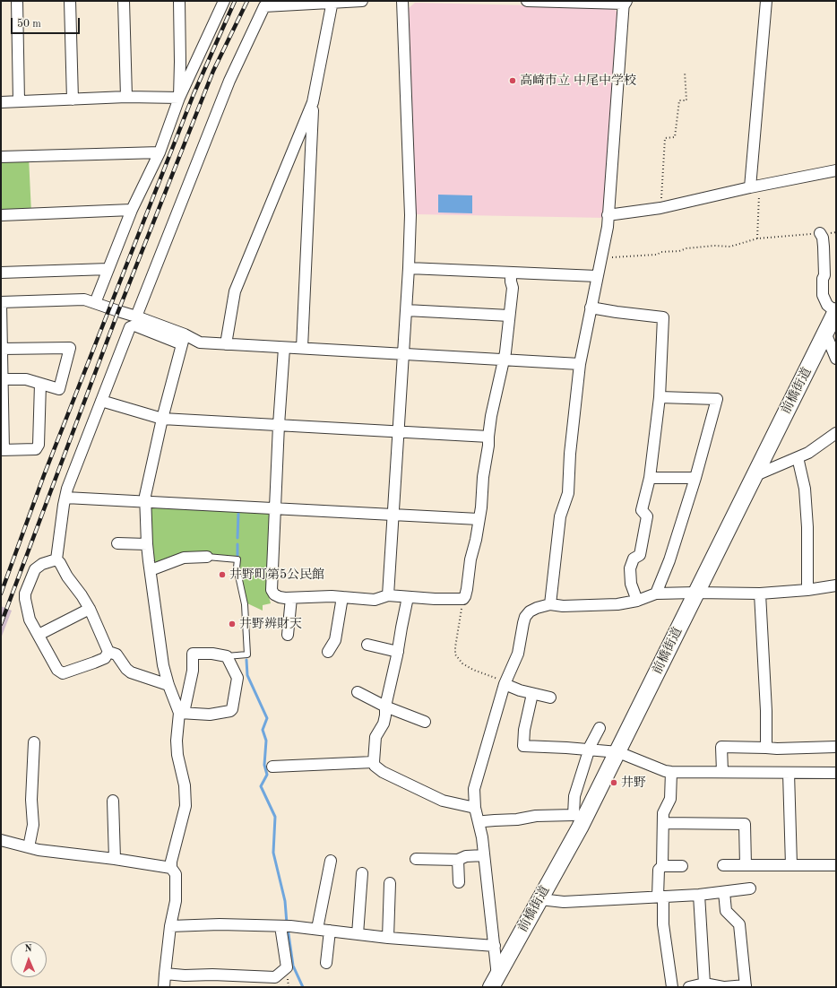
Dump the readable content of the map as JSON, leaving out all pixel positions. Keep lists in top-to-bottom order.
{
  "streets": {
    "main road": ["前橋街道"]
  },
  "places": [
    "高崎市立 中尾中学校",
    "井野町第5公民館",
    "井野辨財天",
    "井野"
  ],
  "scale_bar": "50 m",
  "north": "top"
}
